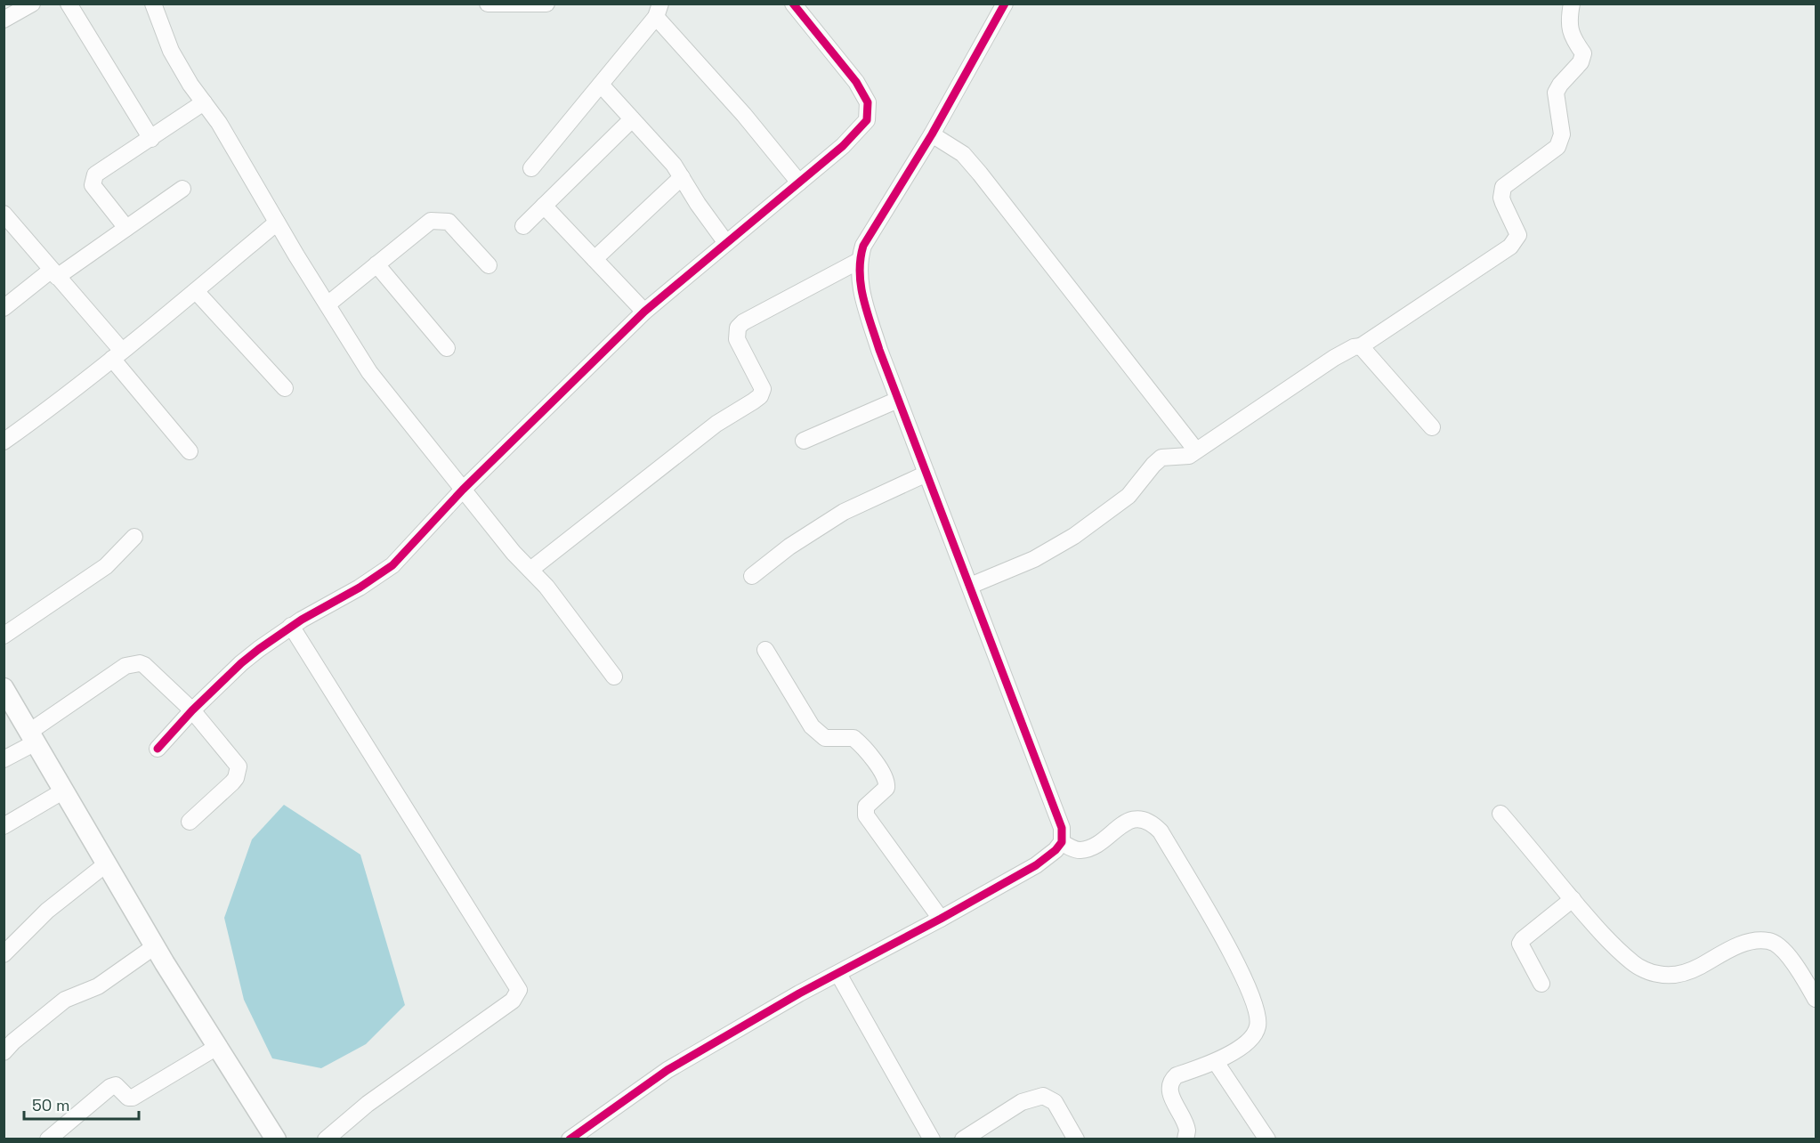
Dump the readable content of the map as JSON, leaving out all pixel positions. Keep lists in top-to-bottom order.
{
  "scale_bar": "50 m"
}
